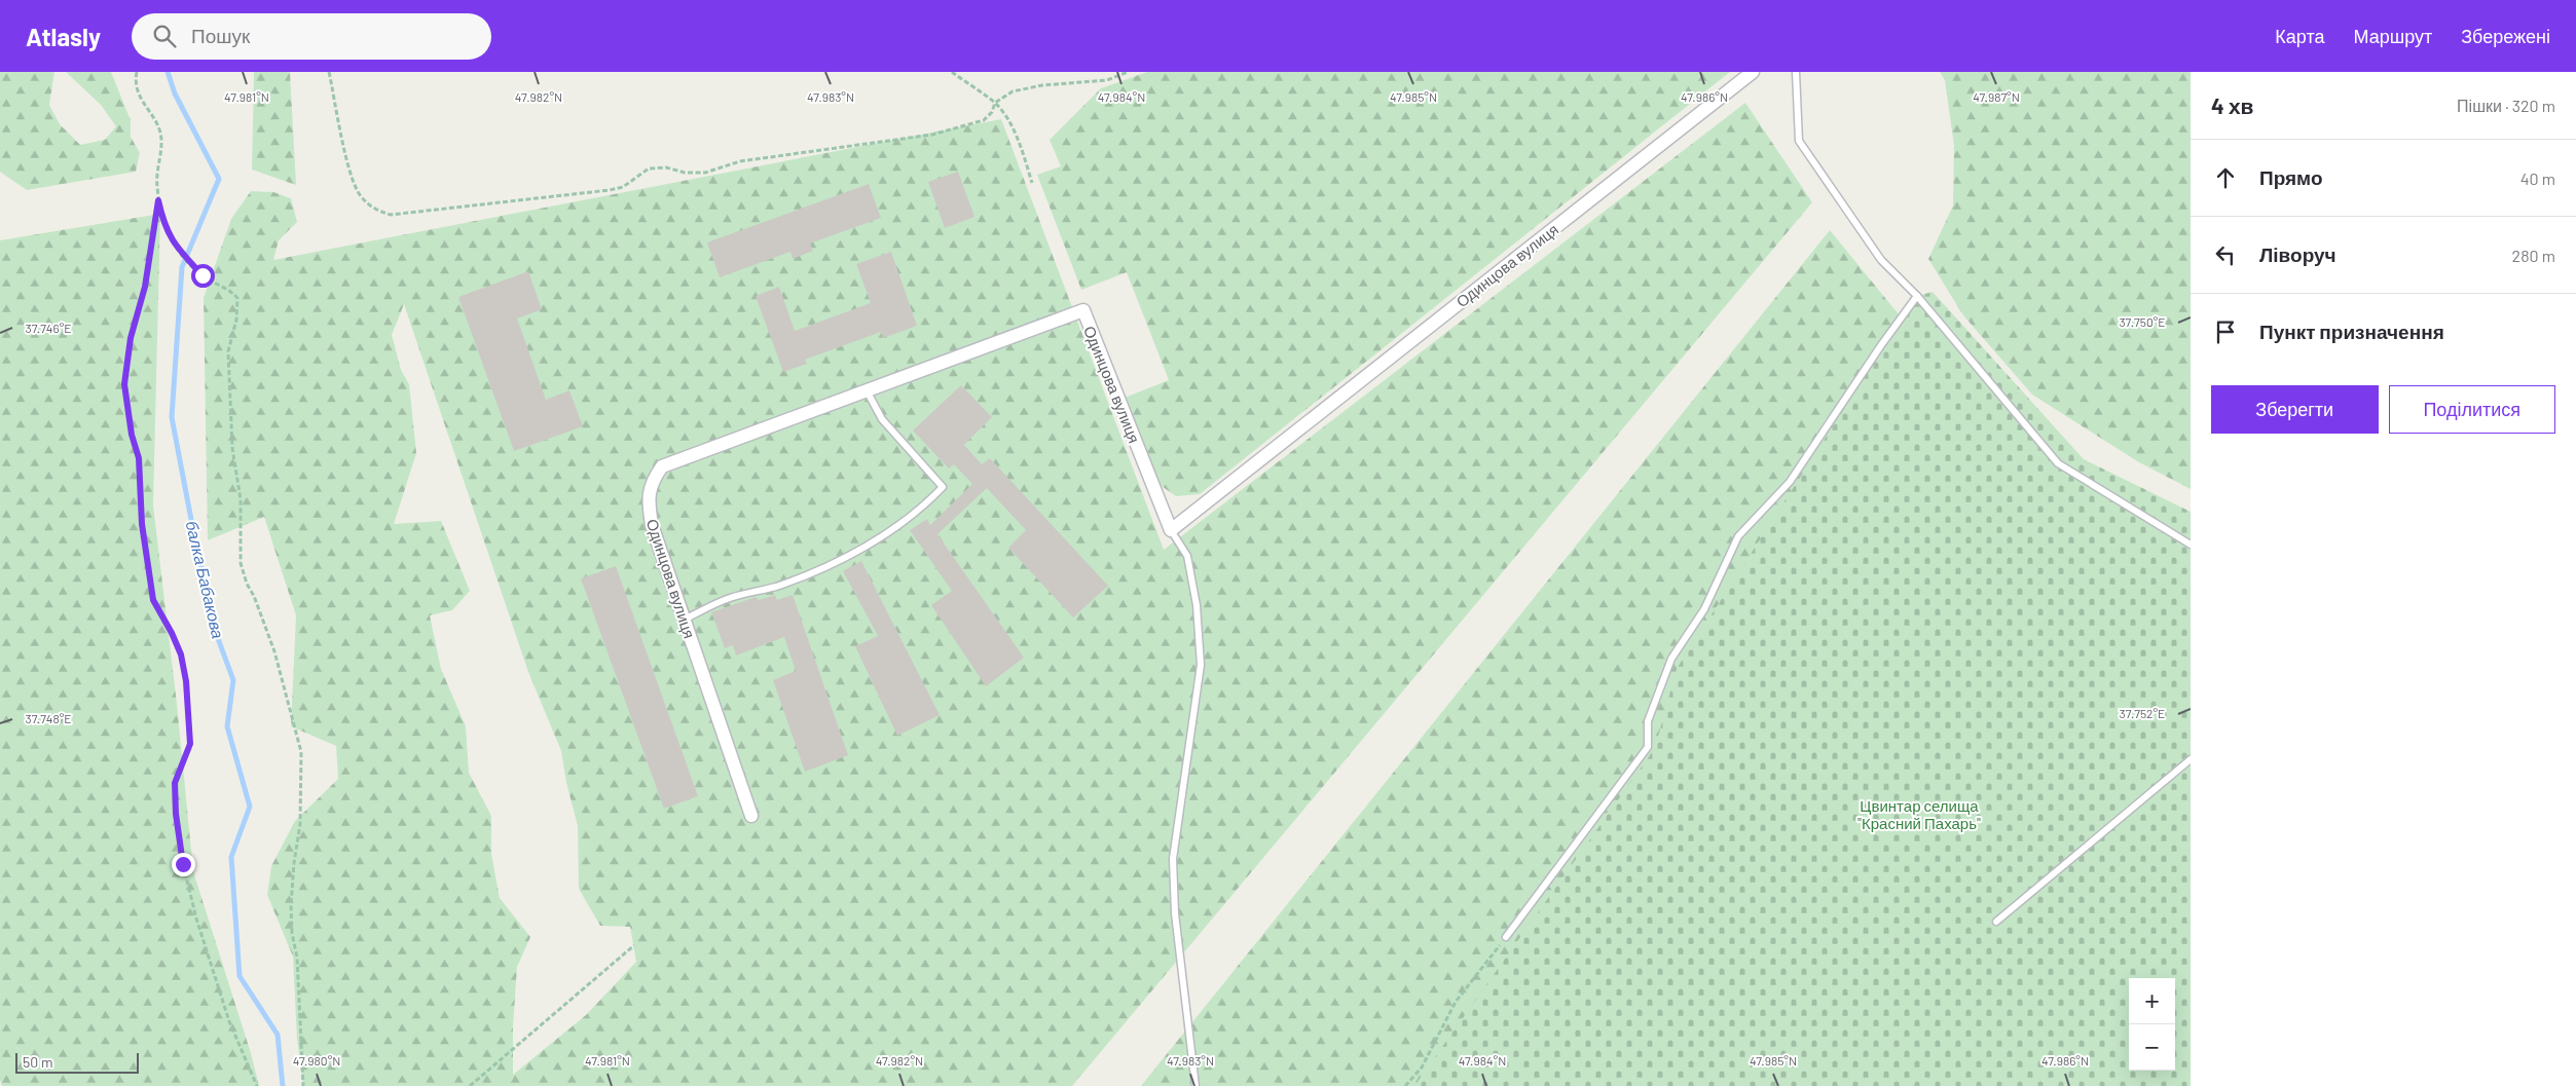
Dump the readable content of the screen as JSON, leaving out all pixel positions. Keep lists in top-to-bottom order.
{
  "streets": {
    "street": ["Одинцова вулиця"]
  },
  "water": ["балка Бабакова"],
  "parks": ["Цвинтар селища \"Красний Пахарь\""],
  "scale_bar": "50 m",
  "page": {
    "header": "Atlasly",
    "search": "Пошук",
    "nav": ["Карта", "Маршрут", "Збережені"],
    "heading": ["4 хв", "Пішки · 320 m"],
    "list": [
      ["Прямо", "40 m"],
      ["Ліворуч", "280 m"],
      "Пункт призначення"
    ],
    "buttons": ["Зберегти", "Поділитися"],
    "map_buttons": ["+", "−"],
    "scale": "50 m"
  },
  "coordinates": [
    "47.981°N",
    "47.982°N",
    "47.983°N",
    "47.984°N",
    "47.985°N",
    "47.986°N",
    "47.987°N",
    "37.750°E",
    "37.746°E",
    "37.752°E",
    "37.748°E",
    "47.980°N"
  ]
}
